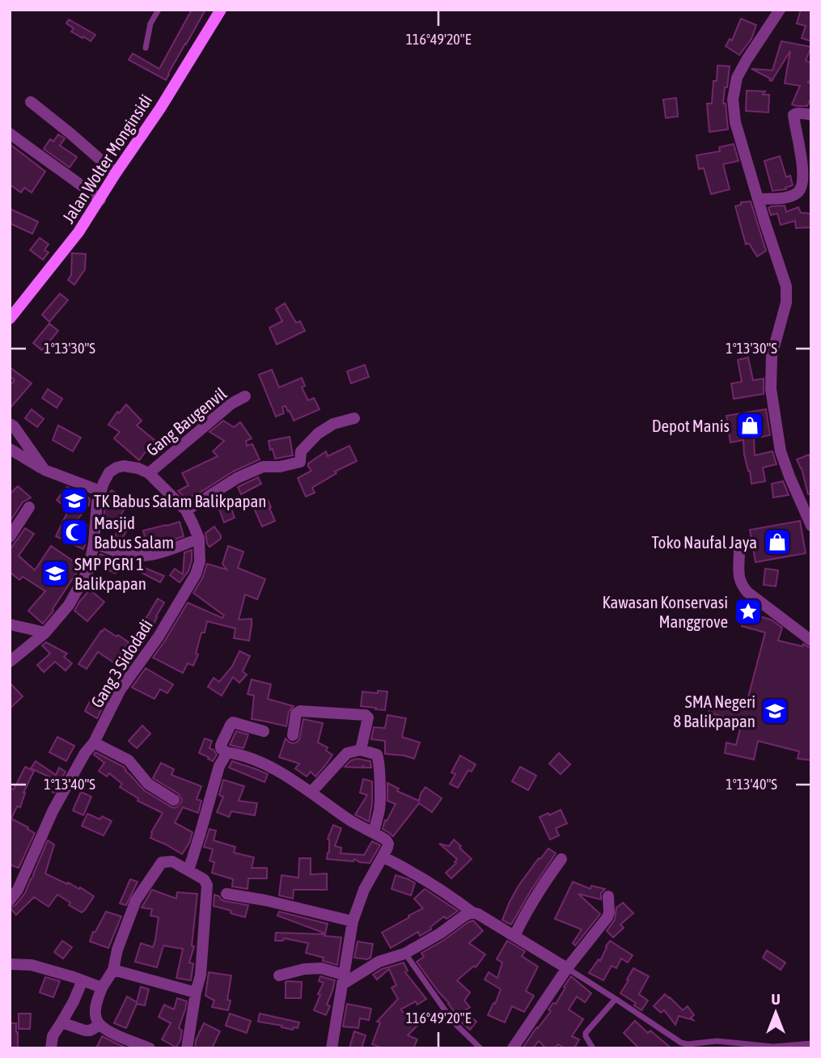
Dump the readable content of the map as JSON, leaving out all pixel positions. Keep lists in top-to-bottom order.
{
  "streets": {
    "main road": ["Jalan Wolter Monginsidi"],
    "street": ["Gang Baugenvil", "Gang 3 Sidodadi"]
  },
  "crossings": [
    ["Gang Baugenvil", "Gang 3 Sidodadi"]
  ],
  "places": {
    "shop": ["Depot Manis", "Toko Naufal Jaya"],
    "school or university": ["TK Babus Salam Balikpapan", "SMP PGRI 1 Balikpapan", "SMA Negeri 8 Balikpapan"],
    "mosque": ["Masjid Babus Salam"],
    "place": ["Kawasan Konservasi Manggrove"]
  },
  "north": "top",
  "coordinates": ["116°49'20\"E", "1°13'30\"S", "1°13'40\"S"]
}
